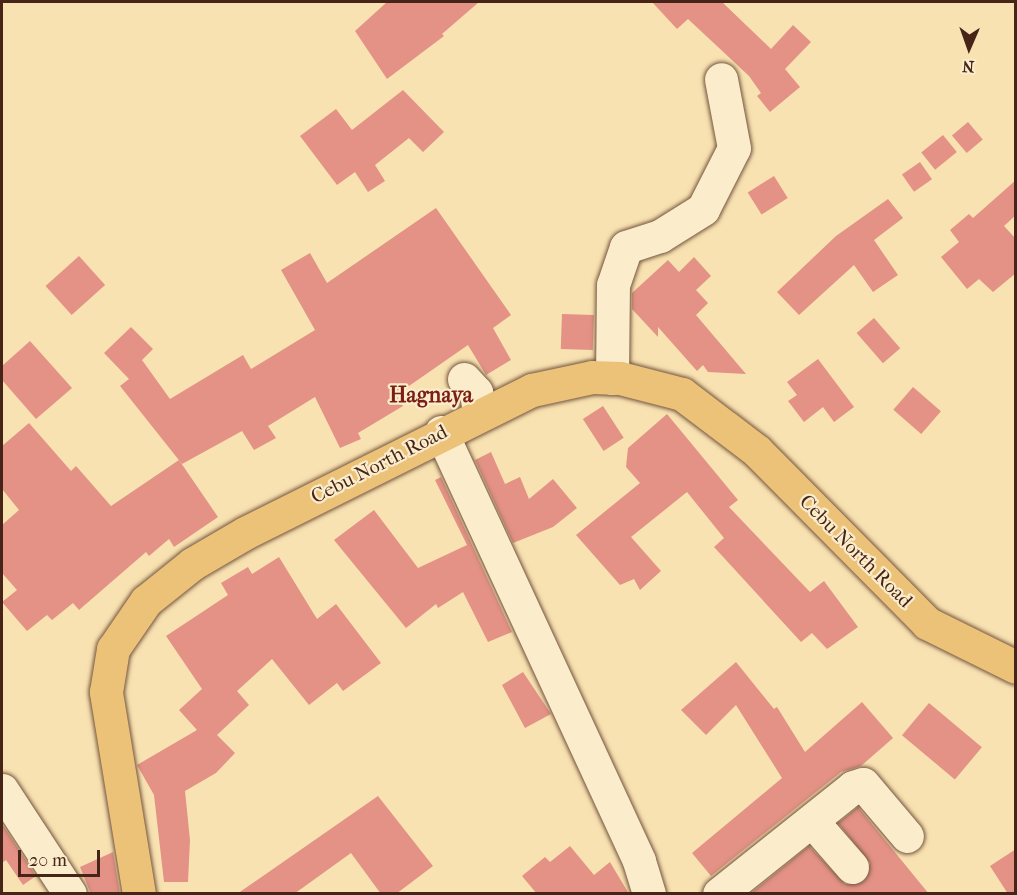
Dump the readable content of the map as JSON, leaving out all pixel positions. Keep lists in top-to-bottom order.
{
  "streets": {
    "main road": ["Cebu North Road"]
  },
  "districts": ["Hagnaya"],
  "scale_bar": "20 m",
  "north": "bottom"
}
